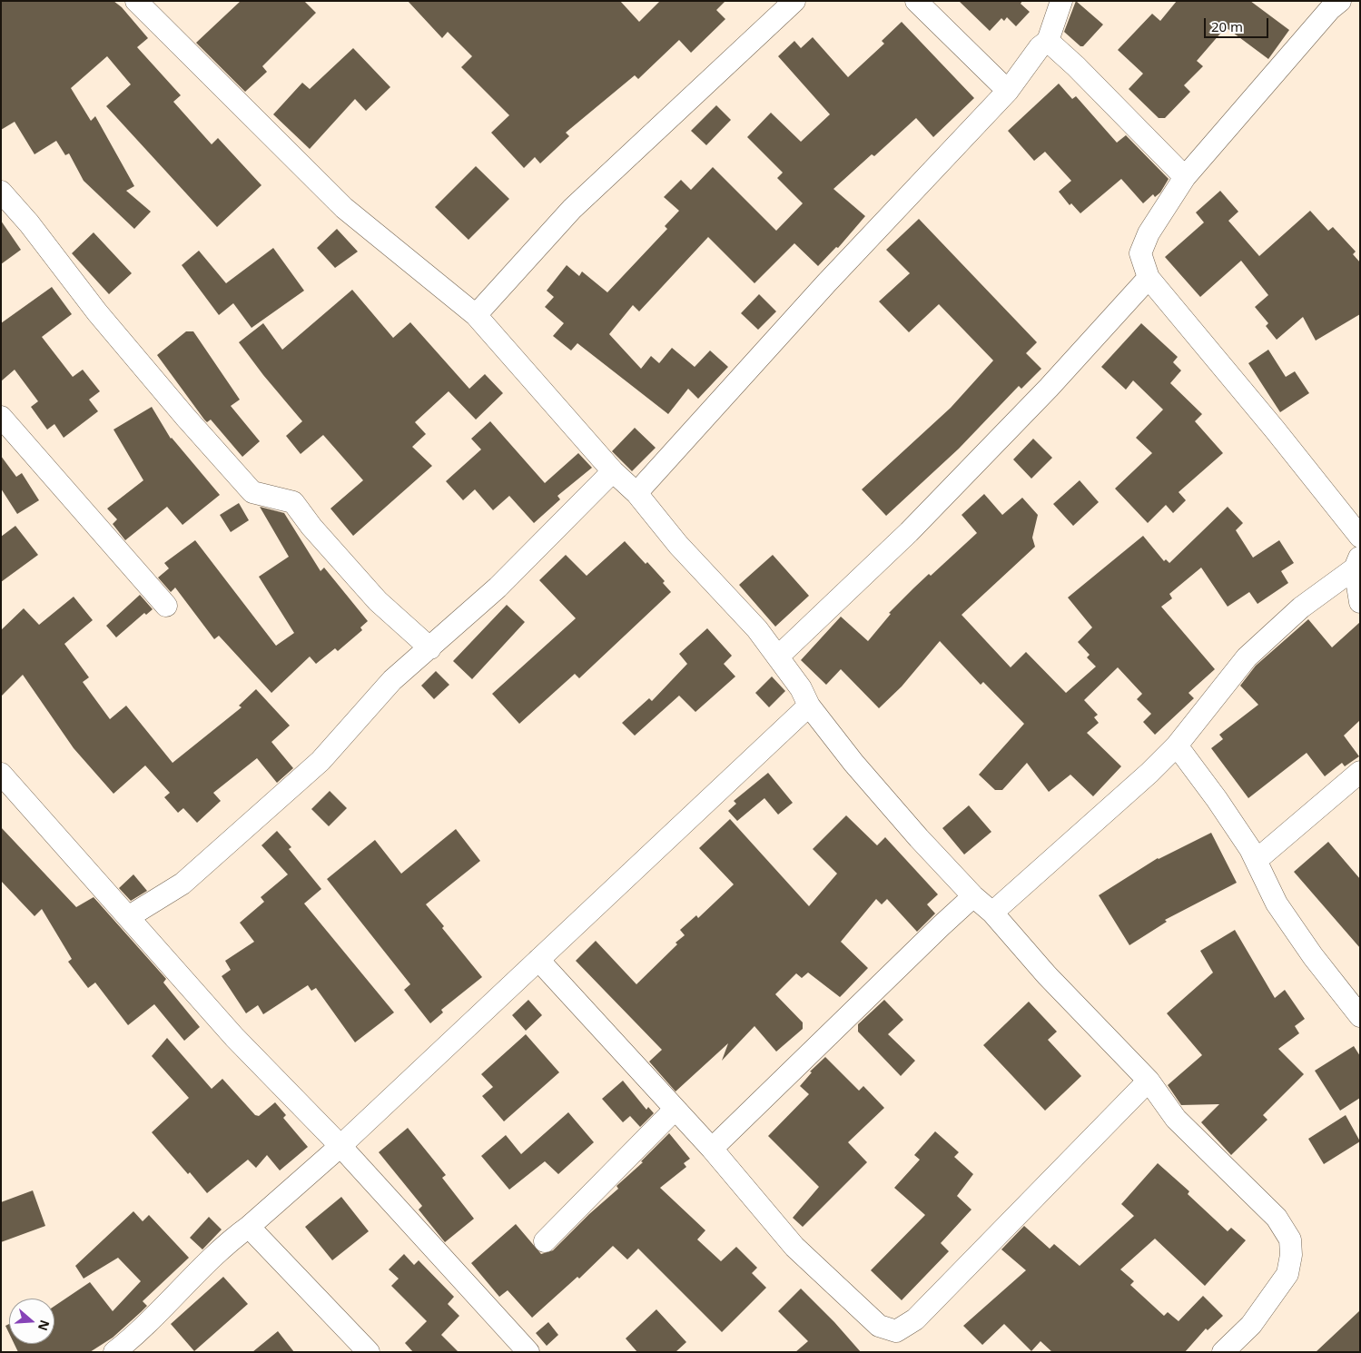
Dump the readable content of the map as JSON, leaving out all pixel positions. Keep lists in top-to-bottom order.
{
  "scale_bar": "20 m",
  "north": "right"
}
